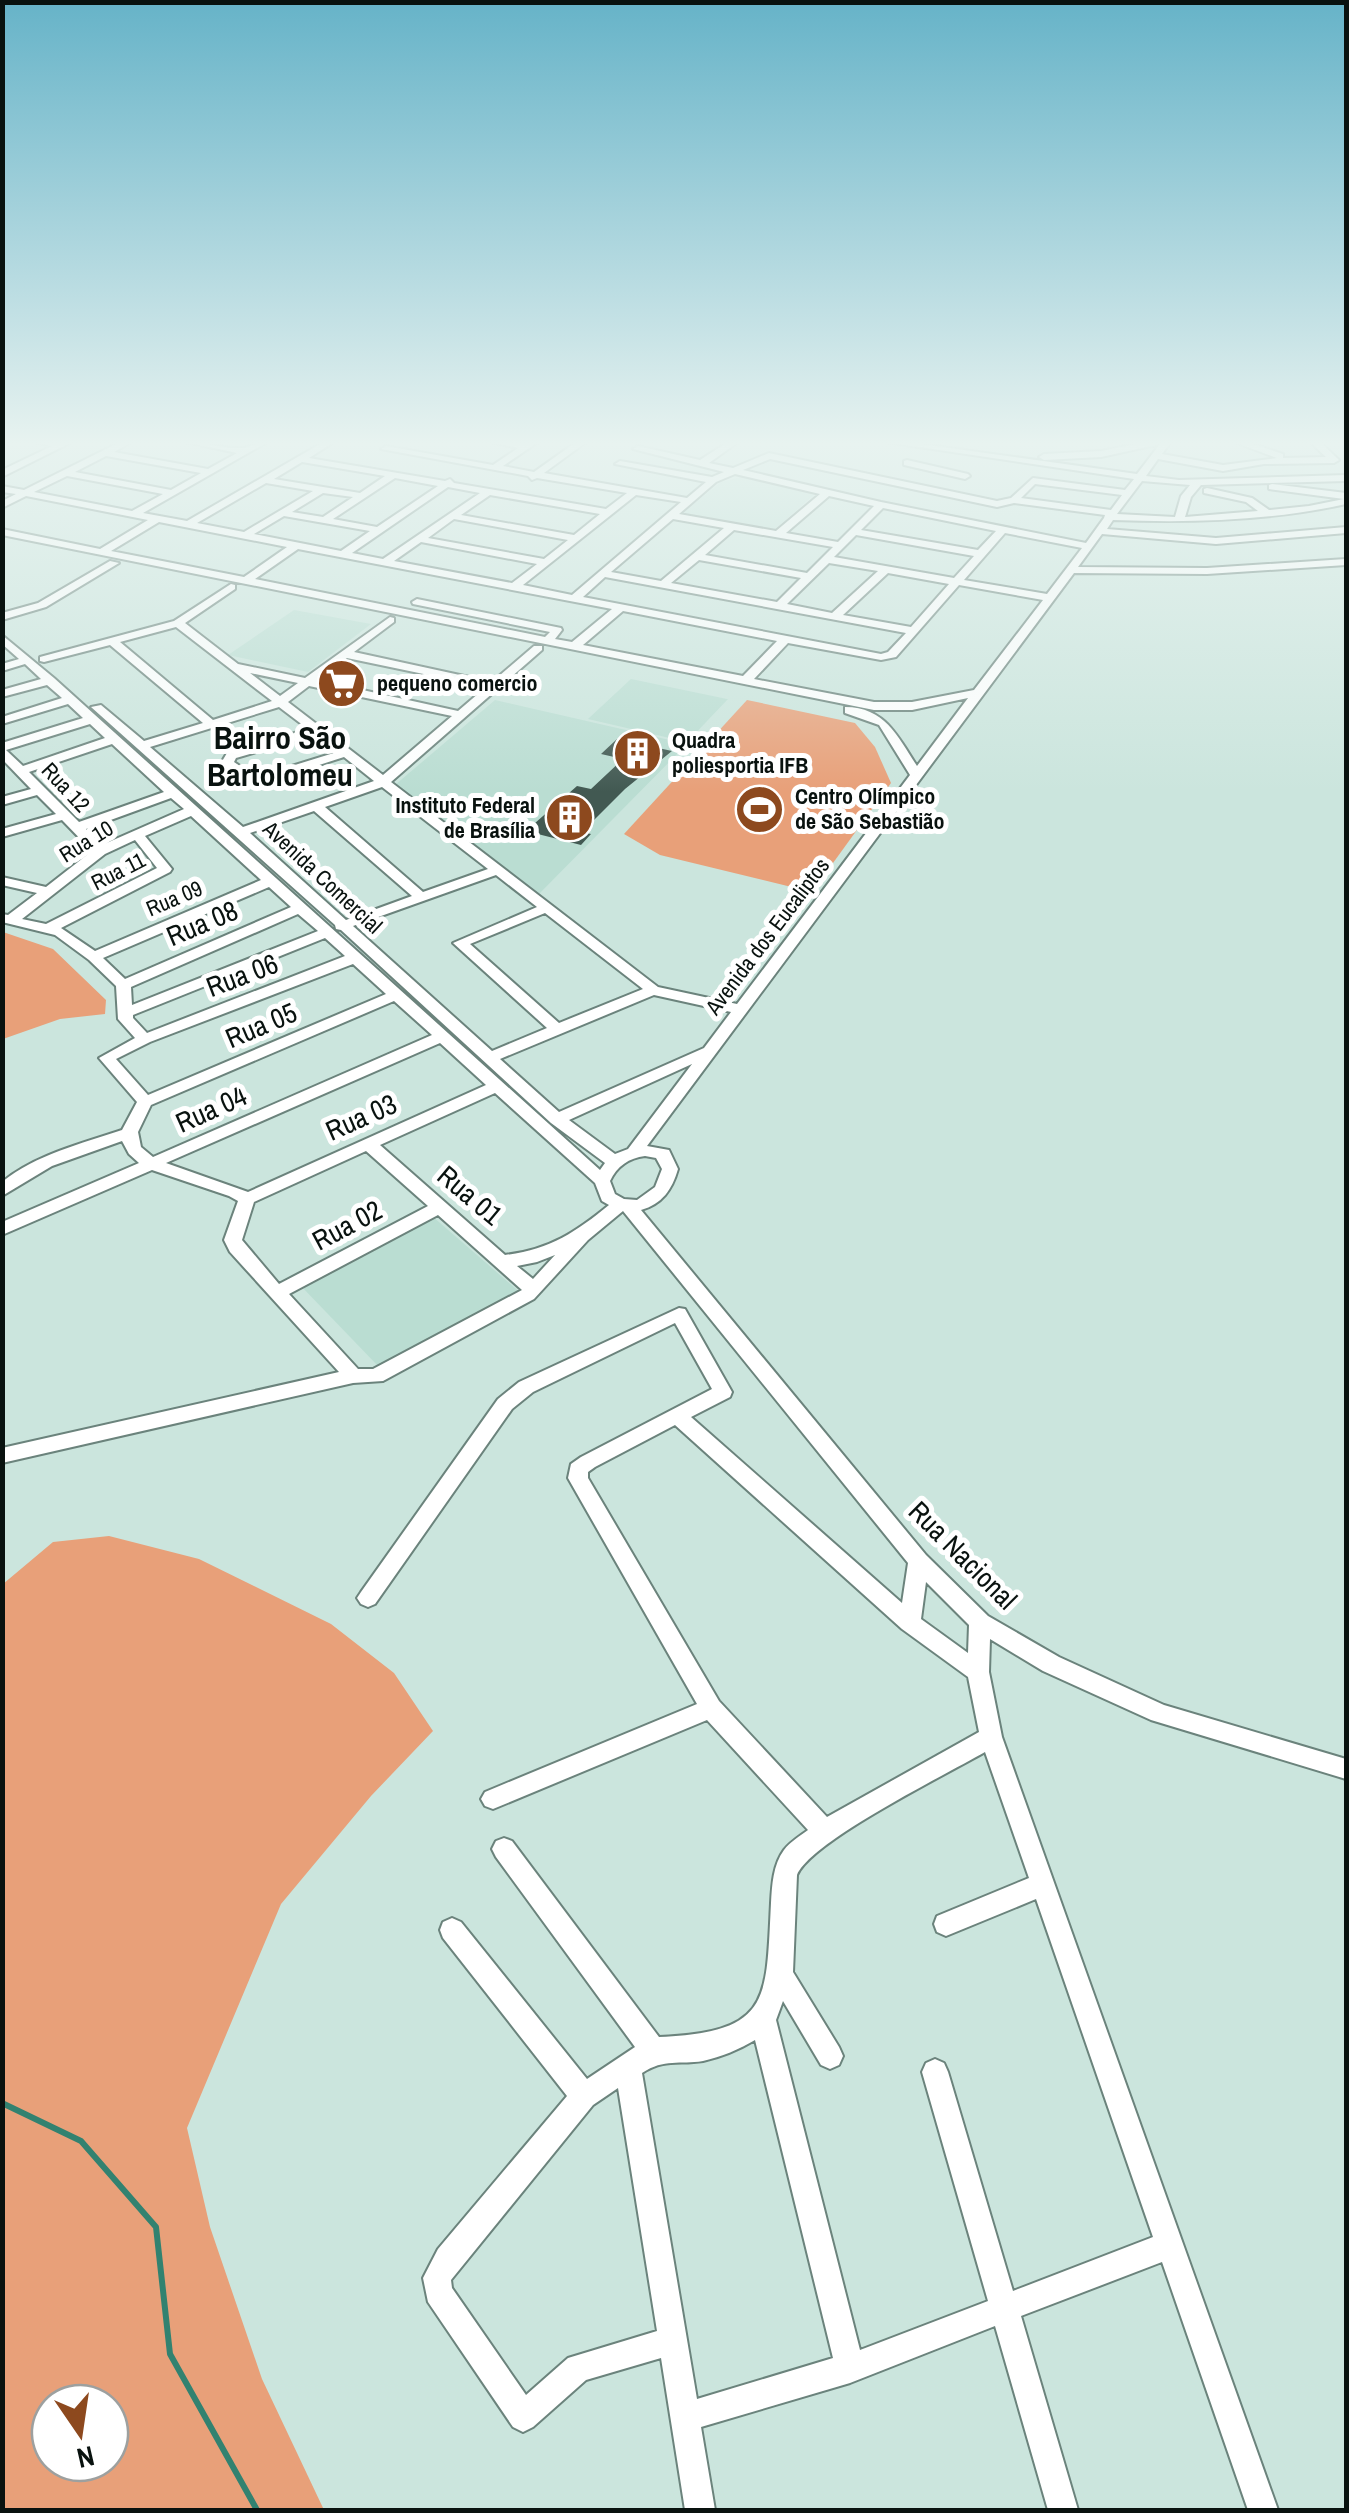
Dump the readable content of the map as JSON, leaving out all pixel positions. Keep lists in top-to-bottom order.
{
  "streets": {
    "street": [
      "Rua 12",
      "Rua 10",
      "Rua 11",
      "Avenida Comercial",
      "Rua 09",
      "Rua 08",
      "Avenida dos Eucaliptos",
      "Rua 06",
      "Rua 05",
      "Rua 04",
      "Rua 03",
      "Rua 01",
      "Rua 02",
      "Rua Nacional"
    ]
  },
  "crossings": [
    ["Rua 12", "Rua 10"],
    ["Rua 10", "Rua 11"],
    ["Rua 10", "Avenida Comercial"],
    ["Avenida Comercial", "Rua 09"],
    ["Avenida Comercial", "Rua 08"],
    ["Avenida Comercial", "Avenida dos Eucaliptos"],
    ["Avenida Comercial", "Rua 06"],
    ["Avenida Comercial", "Rua 05"],
    ["Avenida Comercial", "Rua 04"],
    ["Avenida Comercial", "Rua 03"],
    ["Avenida Comercial", "Rua Nacional"],
    ["Avenida dos Eucaliptos", "Rua Nacional"],
    ["Rua 06", "Rua 05"],
    ["Rua 03", "Rua 01"],
    ["Rua 01", "Rua 02"]
  ],
  "districts": ["Bairro São Bartolomeu"],
  "places": {
    "supermarket": ["pequeno comercio"],
    "building": ["Quadra poliesportia IFB", "Instituto Federal de Brasília"],
    "sports": ["Centro Olímpico de São Sebastião"]
  },
  "north": "bottom"
}
